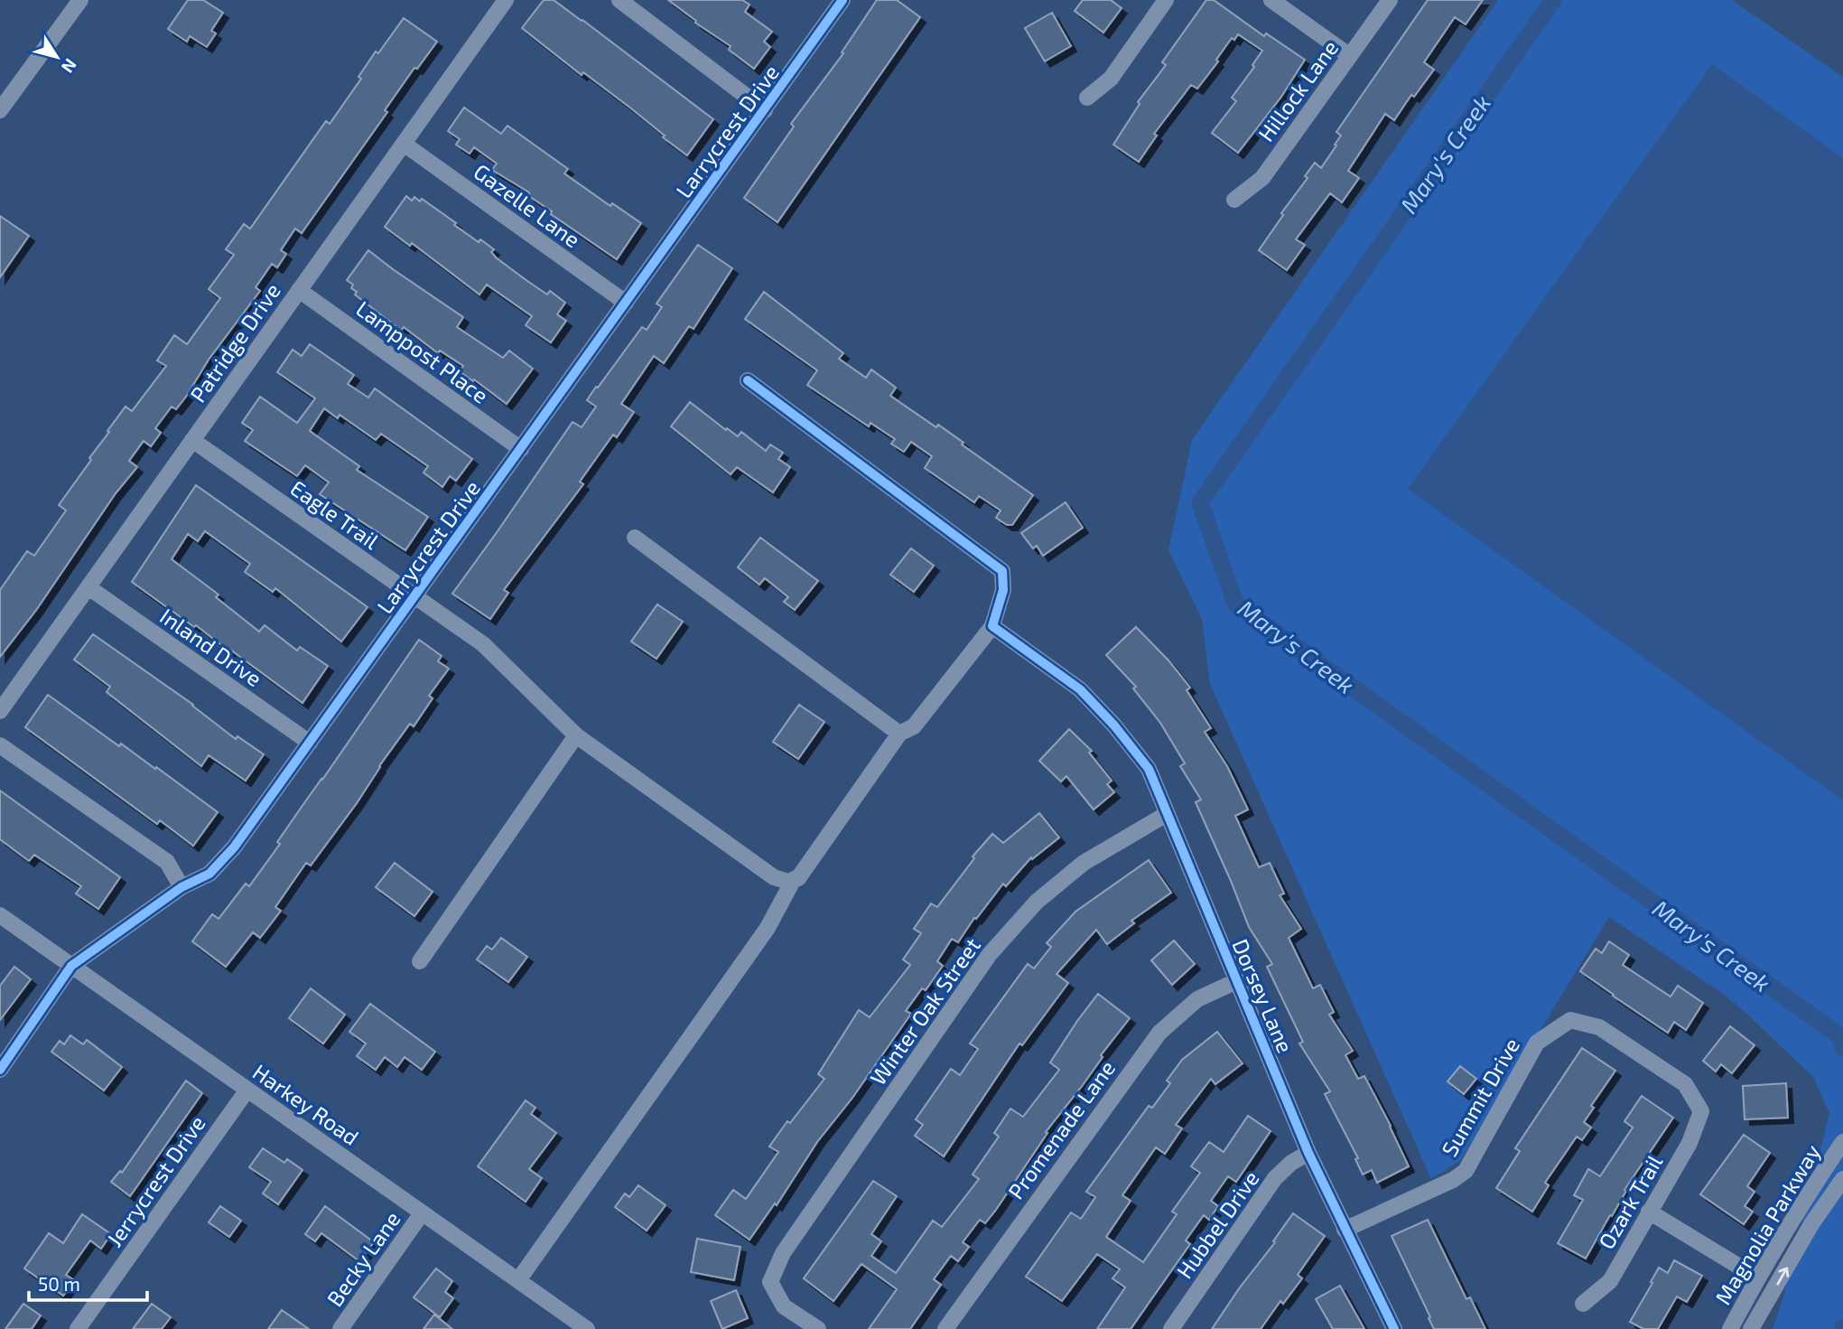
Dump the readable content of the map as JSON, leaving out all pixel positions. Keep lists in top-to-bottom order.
{
  "streets": {
    "street": [
      "Hillock Lane",
      "Larrycrest Drive",
      "Gazelle Lane",
      "Patridge Drive",
      "Lamppost Place",
      "Eagle Trail",
      "Inland Drive",
      "Dorsey Lane",
      "Winter Oak Street",
      "Summit Drive",
      "Harkey Road",
      "Promenade Lane",
      "Jerrycrest Drive",
      "Ozark Trail",
      "Hubbel Drive",
      "Magnolia Parkway",
      "Becky Lane"
    ]
  },
  "crossings": [
    ["Larrycrest Drive", "Gazelle Lane"],
    ["Larrycrest Drive", "Lamppost Place"],
    ["Larrycrest Drive", "Eagle Trail"],
    ["Larrycrest Drive", "Inland Drive"],
    ["Larrycrest Drive", "Harkey Road"],
    ["Gazelle Lane", "Patridge Drive"],
    ["Patridge Drive", "Lamppost Place"],
    ["Patridge Drive", "Eagle Trail"],
    ["Patridge Drive", "Inland Drive"],
    ["Dorsey Lane", "Winter Oak Street"],
    ["Dorsey Lane", "Summit Drive"],
    ["Dorsey Lane", "Promenade Lane"],
    ["Dorsey Lane", "Hubbel Drive"],
    ["Summit Drive", "Ozark Trail"],
    ["Harkey Road", "Jerrycrest Drive"],
    ["Harkey Road", "Becky Lane"]
  ],
  "water": ["Mary's Creek"],
  "scale_bar": "50 m",
  "north": "bottom right"
}
